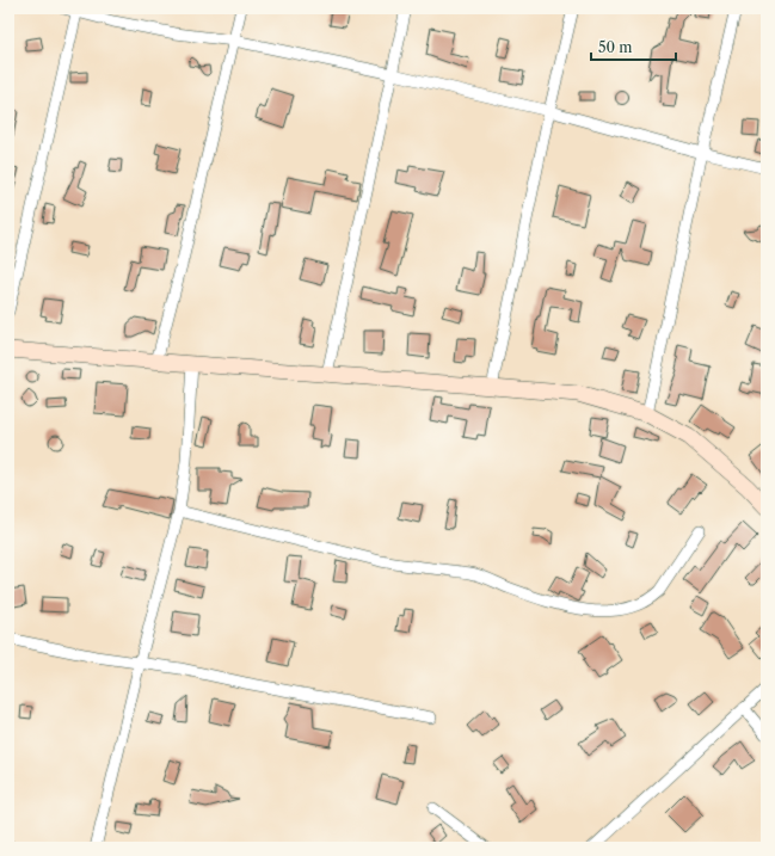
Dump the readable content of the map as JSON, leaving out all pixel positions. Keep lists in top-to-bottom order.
{
  "scale_bar": "50 m"
}
